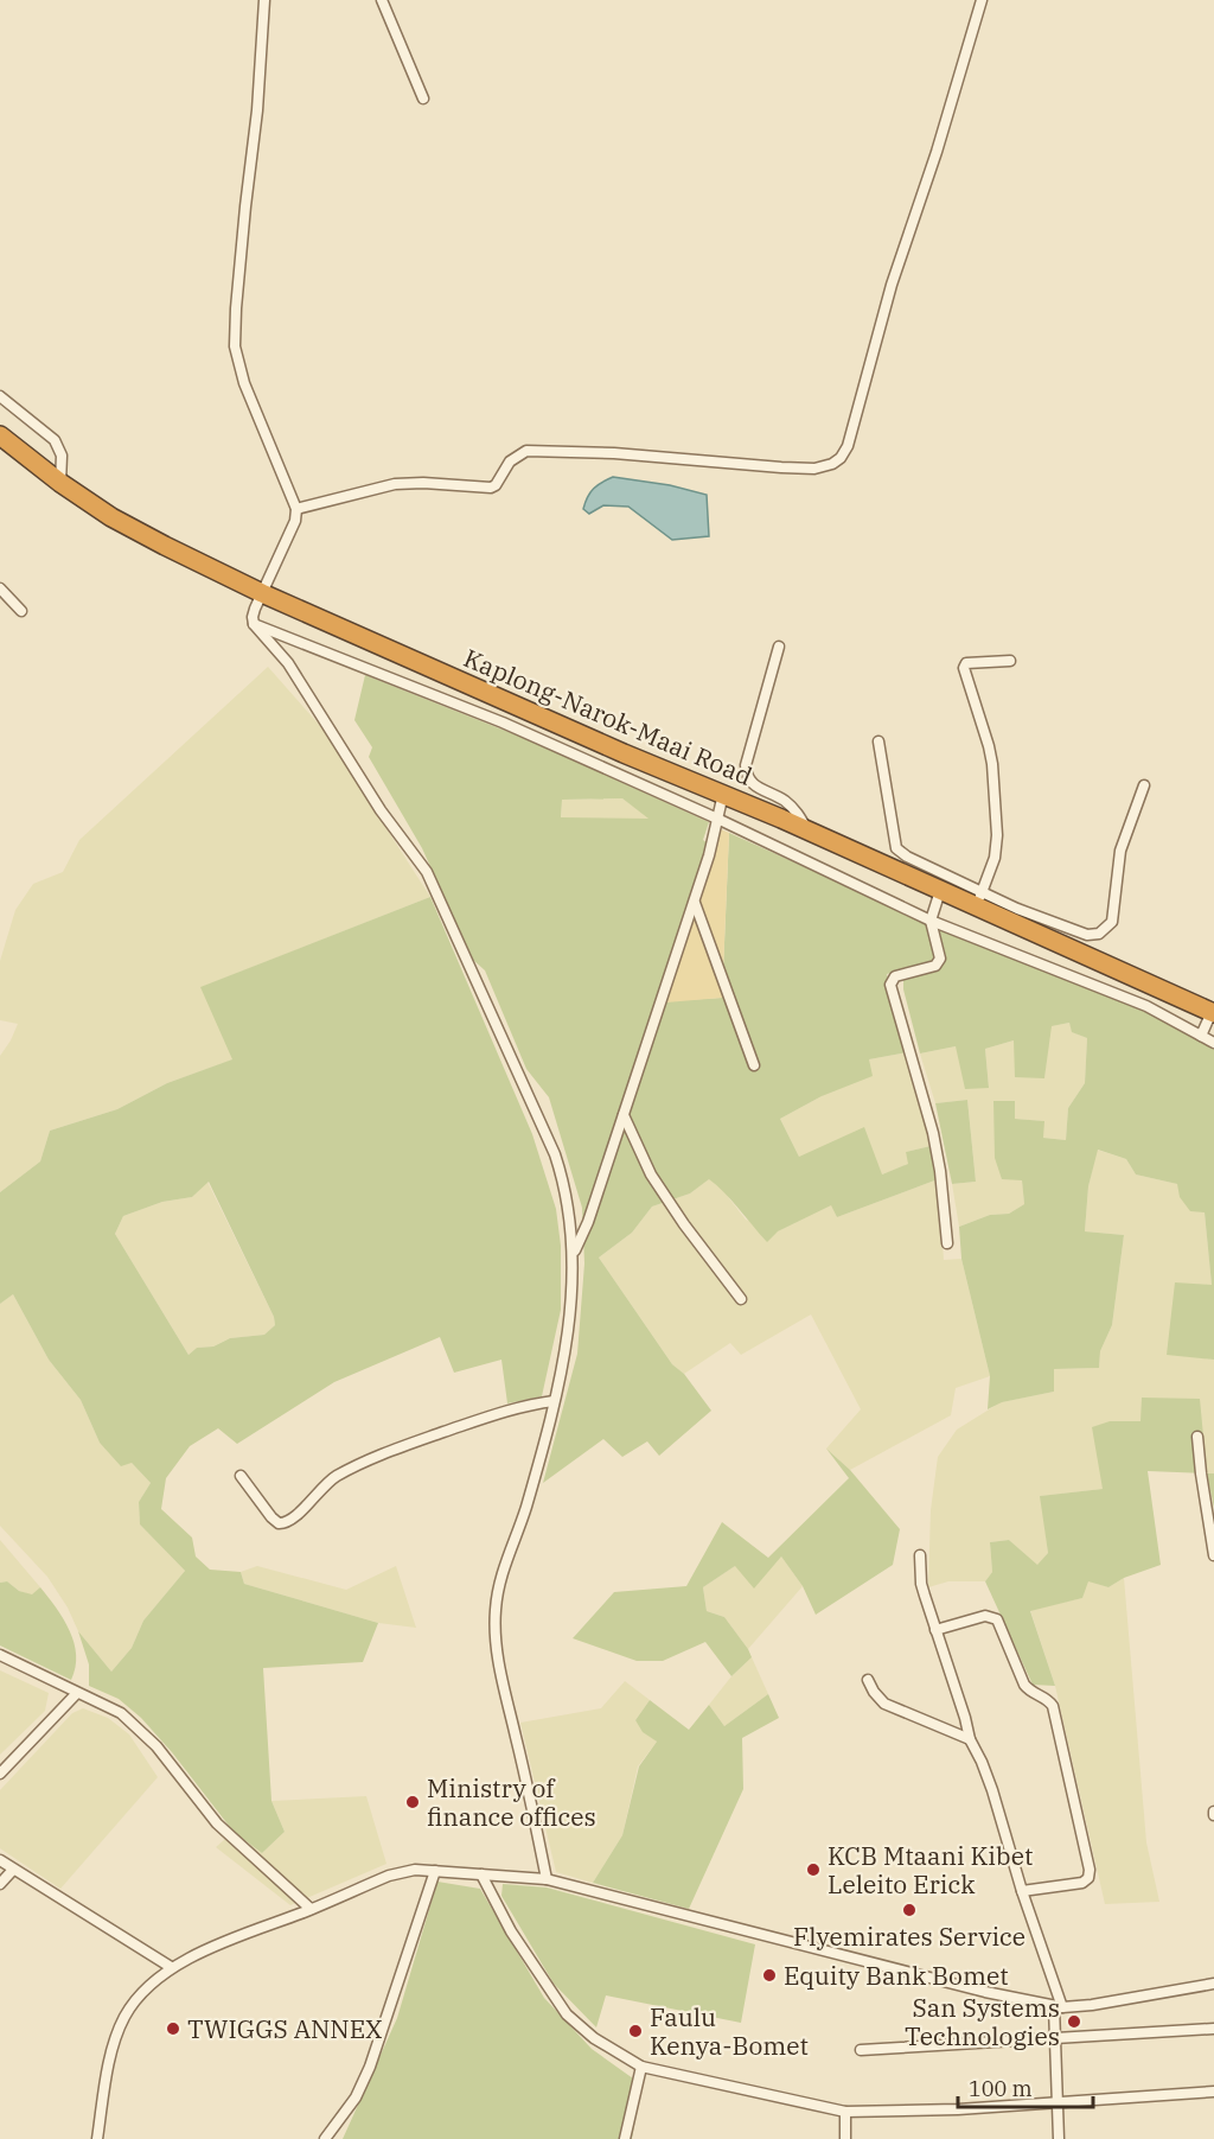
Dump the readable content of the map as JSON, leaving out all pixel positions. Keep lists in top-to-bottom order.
{
  "streets": {
    "highway": ["Kaplong-Narok-Maai Road"]
  },
  "places": [
    "Ministry of finance offices",
    "KCB Mtaani Kibet Leleito Erick",
    "Flyemirates Service",
    "Equity Bank Bomet",
    "San Systems Technologies",
    "TWIGGS ANNEX",
    "Faulu Kenya-Bomet"
  ],
  "scale_bar": "100 m"
}
